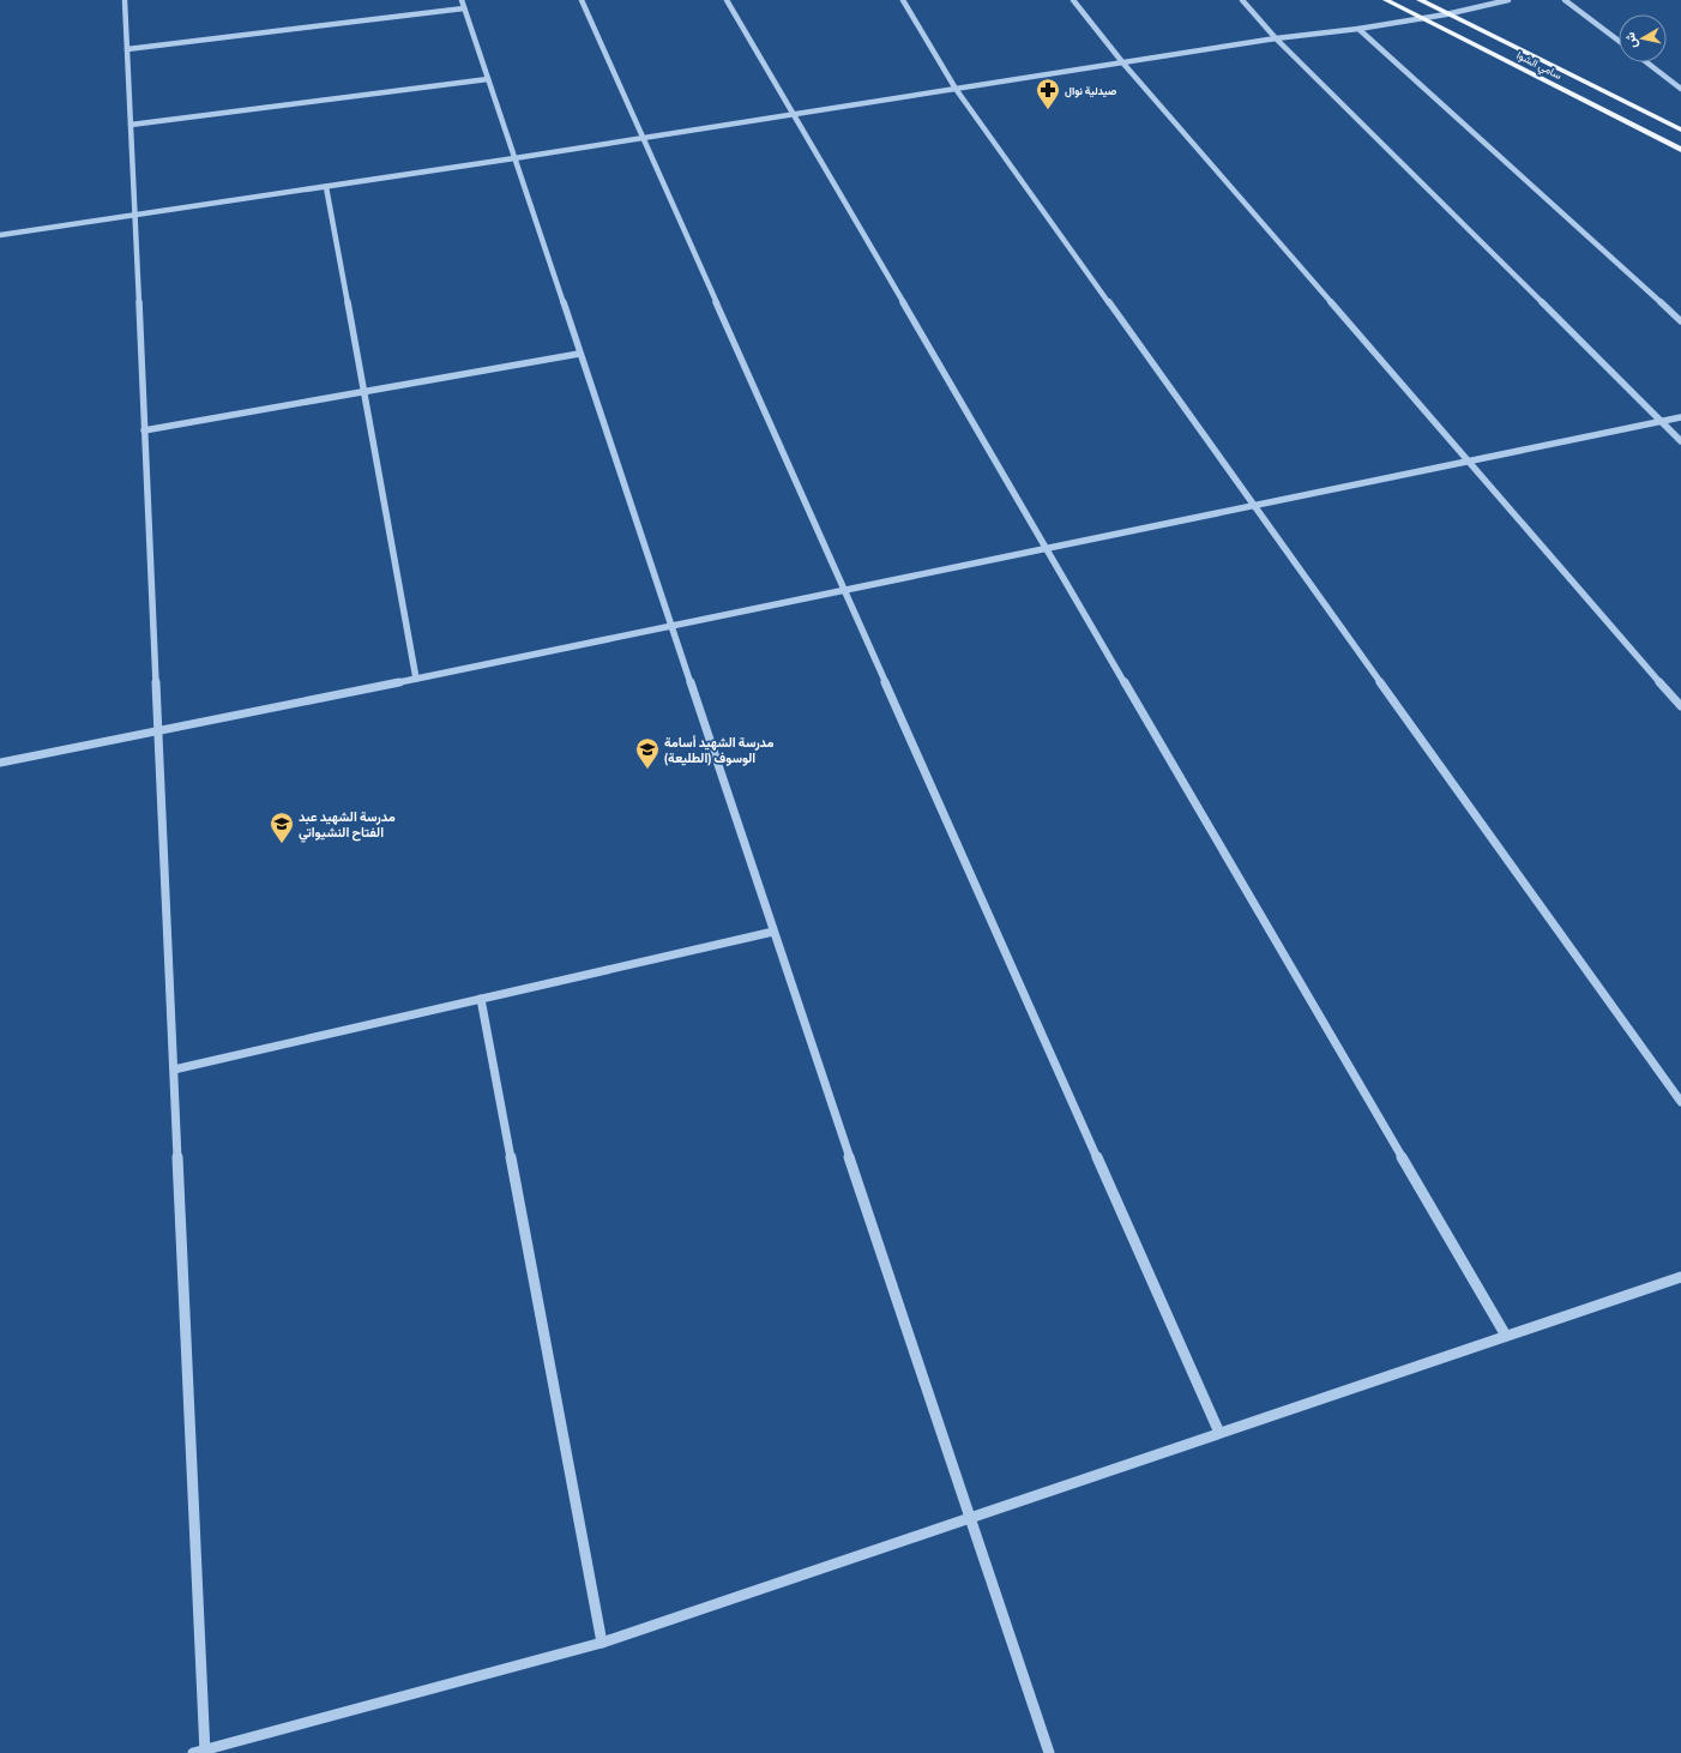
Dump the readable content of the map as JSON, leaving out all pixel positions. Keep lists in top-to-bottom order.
{
  "streets": {
    "main road": ["سامي الشوا"]
  },
  "places": {
    "pharmacy": ["صيدلية نوال"],
    "school or university": ["مدرسة الشهيد أسامة الوسوف (الطليعة)", "مدرسة الشهيد عبد الفتاح النشيواتي"]
  },
  "north": "left"
}
